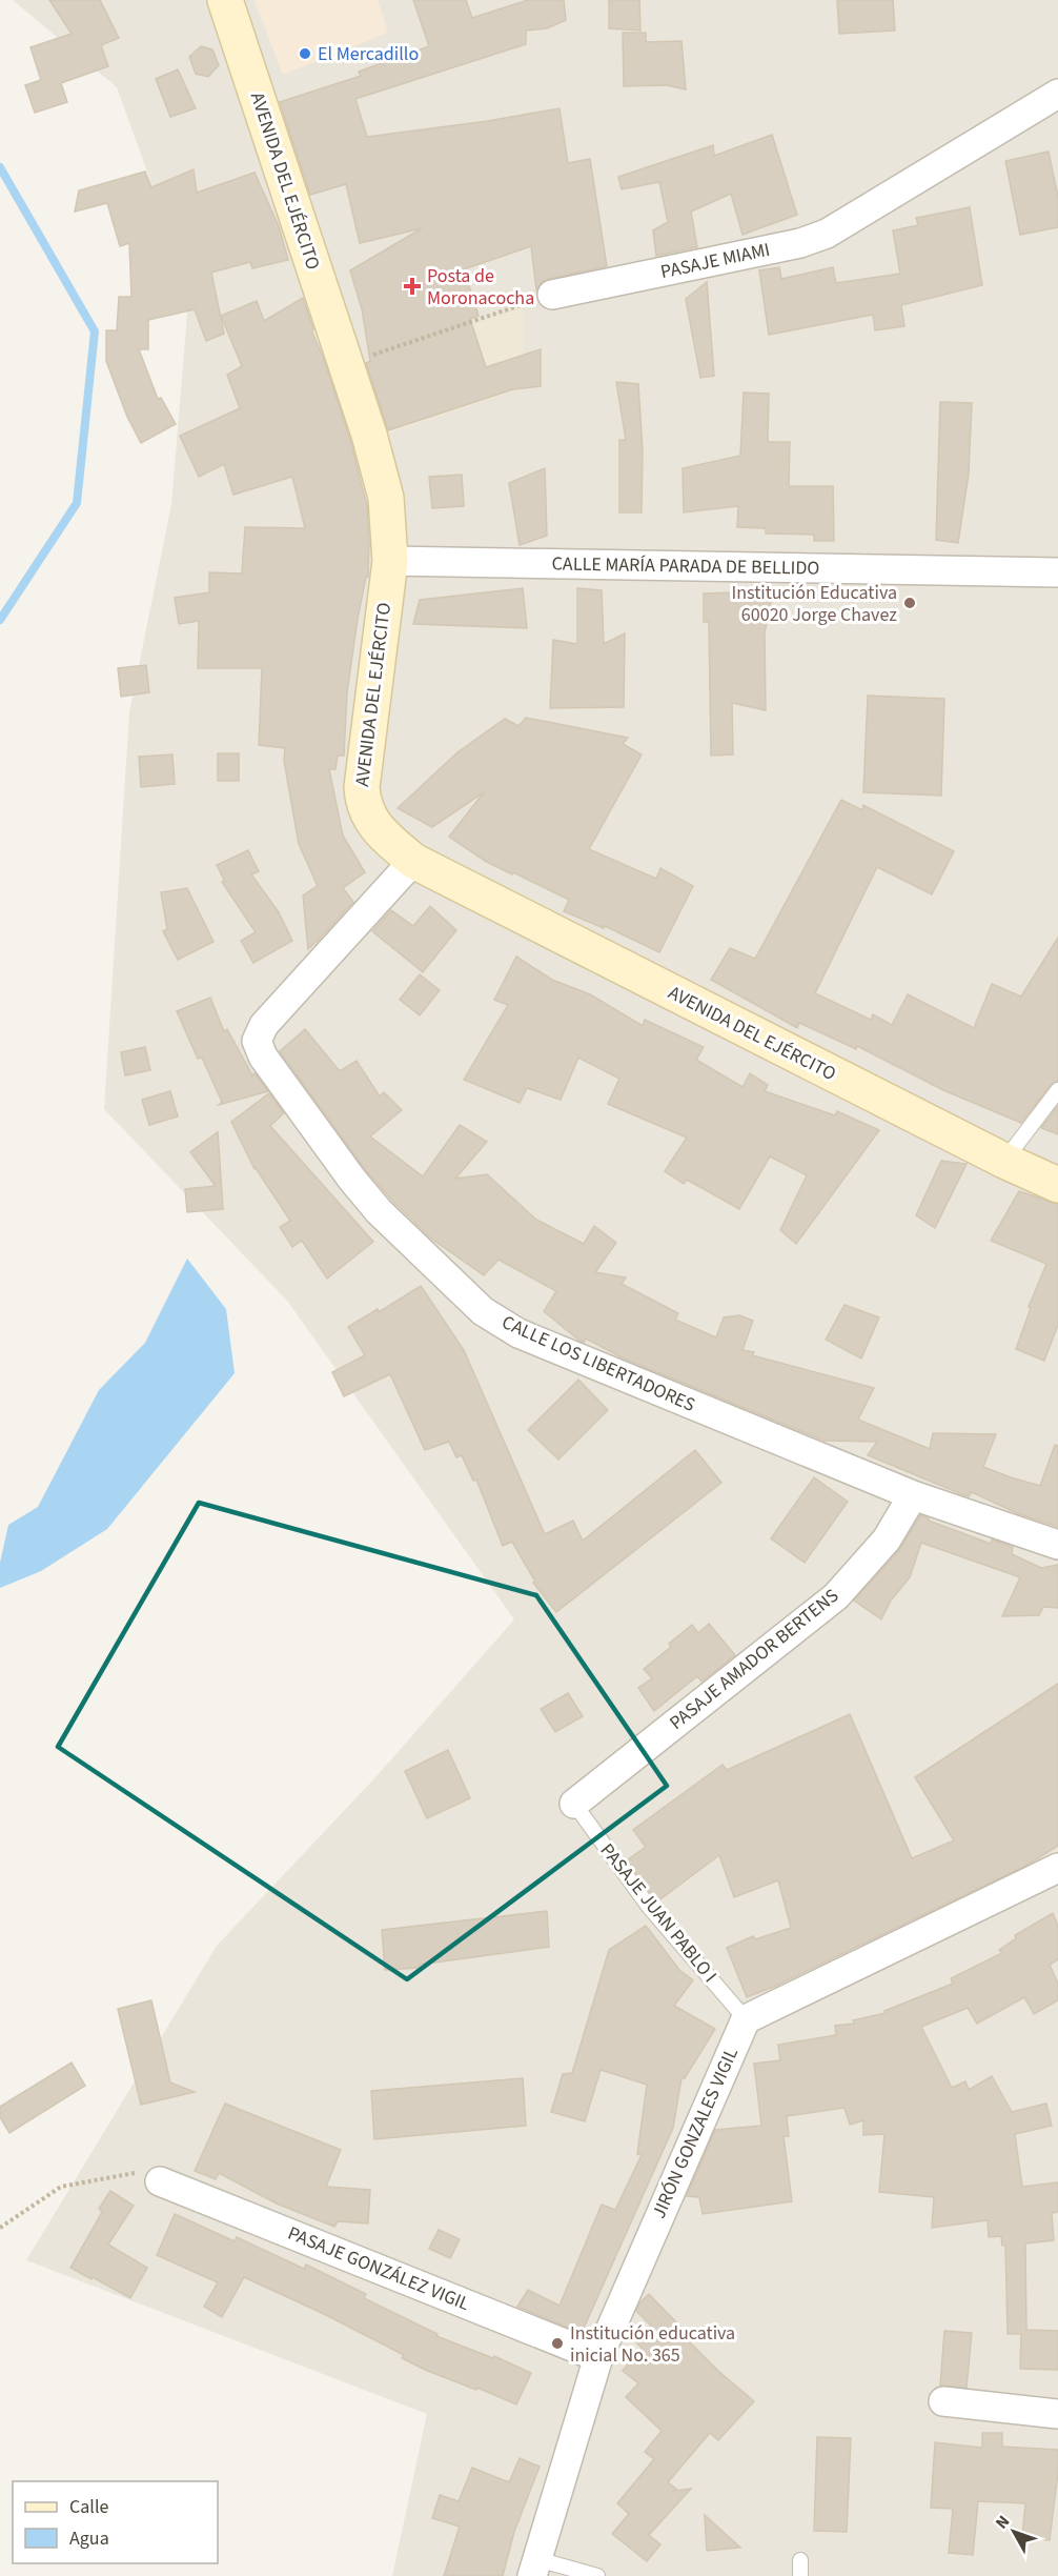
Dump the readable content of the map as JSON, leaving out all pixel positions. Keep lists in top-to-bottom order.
{
  "streets": {
    "main road": ["AVENIDA DEL EJÉRCITO"],
    "street": [
      "PASAJE MIAMI",
      "CALLE MARÍA PARADA DE BELLIDO",
      "CALLE LOS LIBERTADORES",
      "PASAJE AMADOR BERTENS",
      "JIRÓN GONZALES VIGIL",
      "PASAJE GONZÁLEZ VIGIL"
    ],
    "lane": ["PASAJE JUAN PABLO I"]
  },
  "crossings": [
    ["AVENIDA DEL EJÉRCITO", "CALLE MARÍA PARADA DE BELLIDO"],
    ["AVENIDA DEL EJÉRCITO", "CALLE LOS LIBERTADORES"],
    ["CALLE LOS LIBERTADORES", "PASAJE AMADOR BERTENS"],
    ["PASAJE AMADOR BERTENS", "PASAJE JUAN PABLO I"],
    ["PASAJE JUAN PABLO I", "JIRÓN GONZALES VIGIL"],
    ["JIRÓN GONZALES VIGIL", "PASAJE GONZÁLEZ VIGIL"]
  ],
  "places": {
    "other": ["El Mercadillo", "Institución Educativa 60020 Jorge Chavez", "Institución educativa inicial No. 365"],
    "health": ["Posta de Moronacocha"]
  },
  "legend": ["Calle", "Agua"],
  "north": "top left"
}
